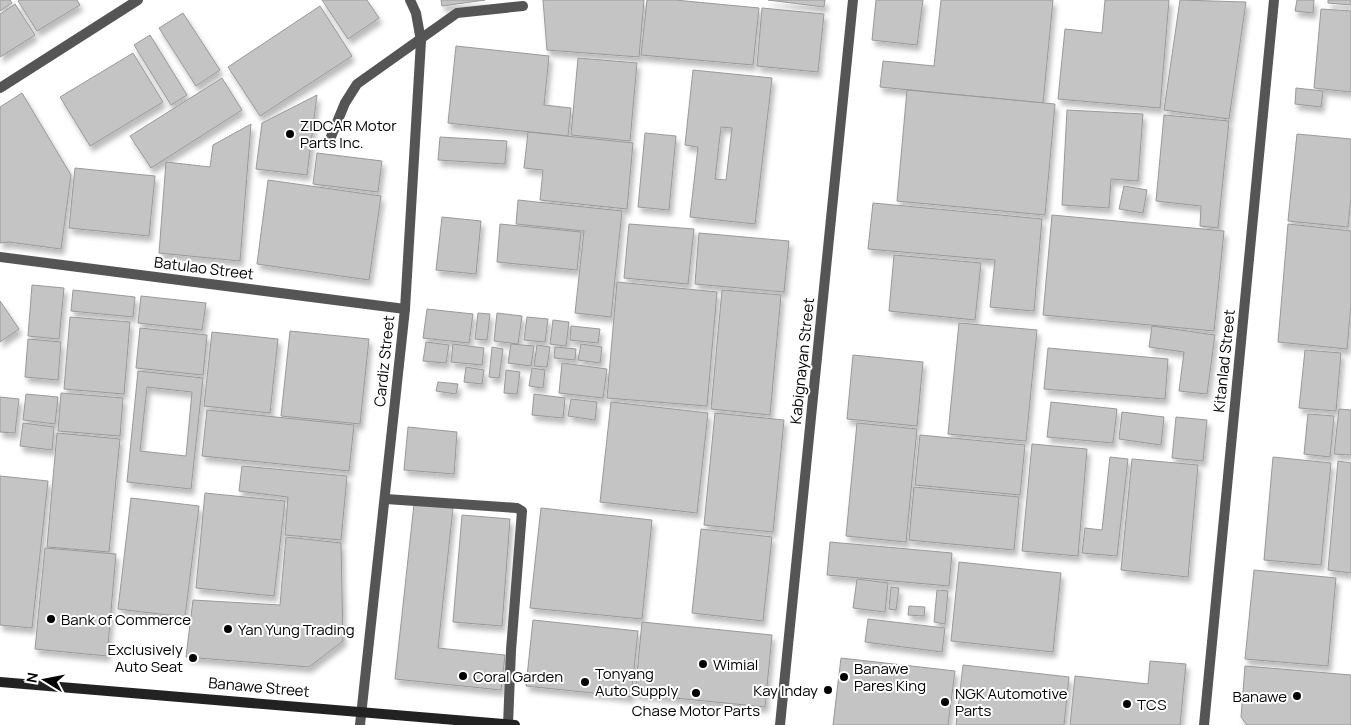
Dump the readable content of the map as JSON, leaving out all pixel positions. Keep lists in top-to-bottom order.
{
  "streets": {
    "main road": ["Banawe Street"],
    "street": [
      "Batulao Street",
      "Cardiz Street",
      "Kabignayan Street",
      "Kitanlad Street"
    ]
  },
  "crossings": [
    ["Batulao Street", "Cardiz Street"],
    ["Cardiz Street", "Banawe Street"]
  ],
  "places": [
    "ZIDCAR Motor Parts Inc.",
    "Bank of Commerce",
    "Yan Yung Trading",
    "Exclusively Auto Seat",
    "Wimial",
    "Coral Garden",
    "Banawe Pares King",
    "Tonyang Auto Supply",
    "Kay Inday",
    "Chase Motor Parts",
    "Banawe",
    "NGK Automotive Parts",
    "TCS"
  ],
  "north": "left"
}
